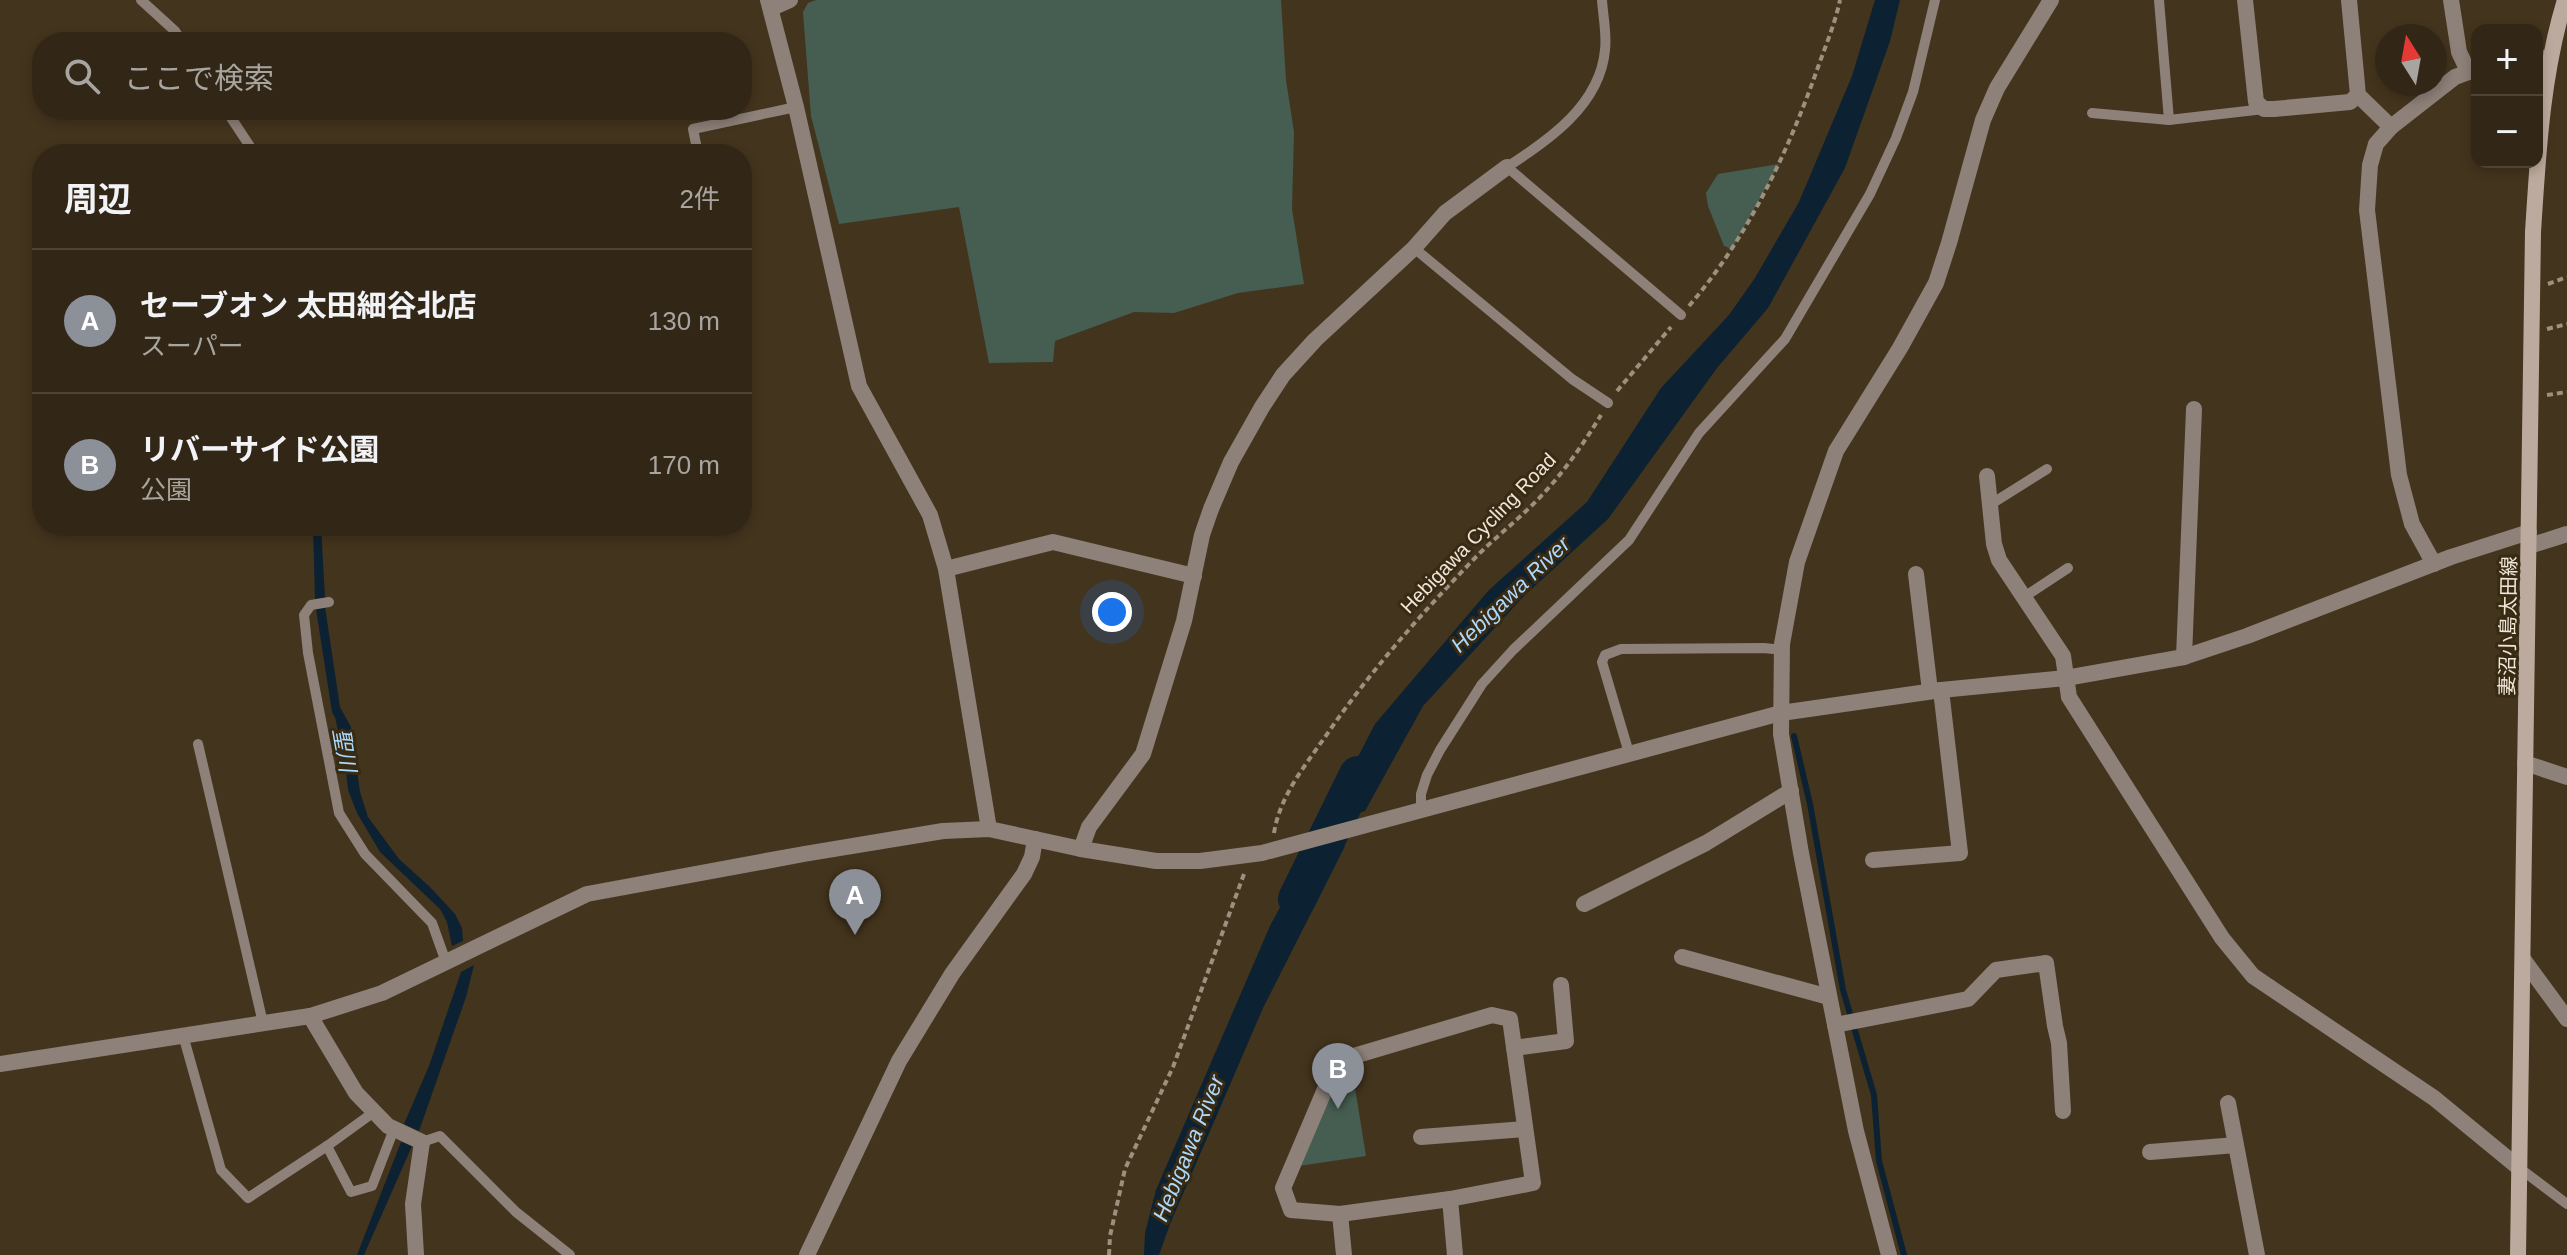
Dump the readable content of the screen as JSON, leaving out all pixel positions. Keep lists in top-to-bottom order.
{
  "streets": {
    "main road": ["妻沼小島太田線"],
    "path": ["Hebigawa Cycling Road"]
  },
  "water": ["Hebigawa River", "聖川"],
  "north": "top",
  "page": {
    "map_buttons": ["+", "−"],
    "search": "ここで検索",
    "heading": ["周辺", "2件"],
    "list": [
      {
        "mark": "A",
        "name": "セーブオン 太田細谷北店",
        "note": "スーパー",
        "value": "130 m"
      },
      {
        "mark": "B",
        "name": "リバーサイド公園",
        "note": "公園",
        "value": "170 m"
      }
    ],
    "pins": ["A", "B"]
  }
}
